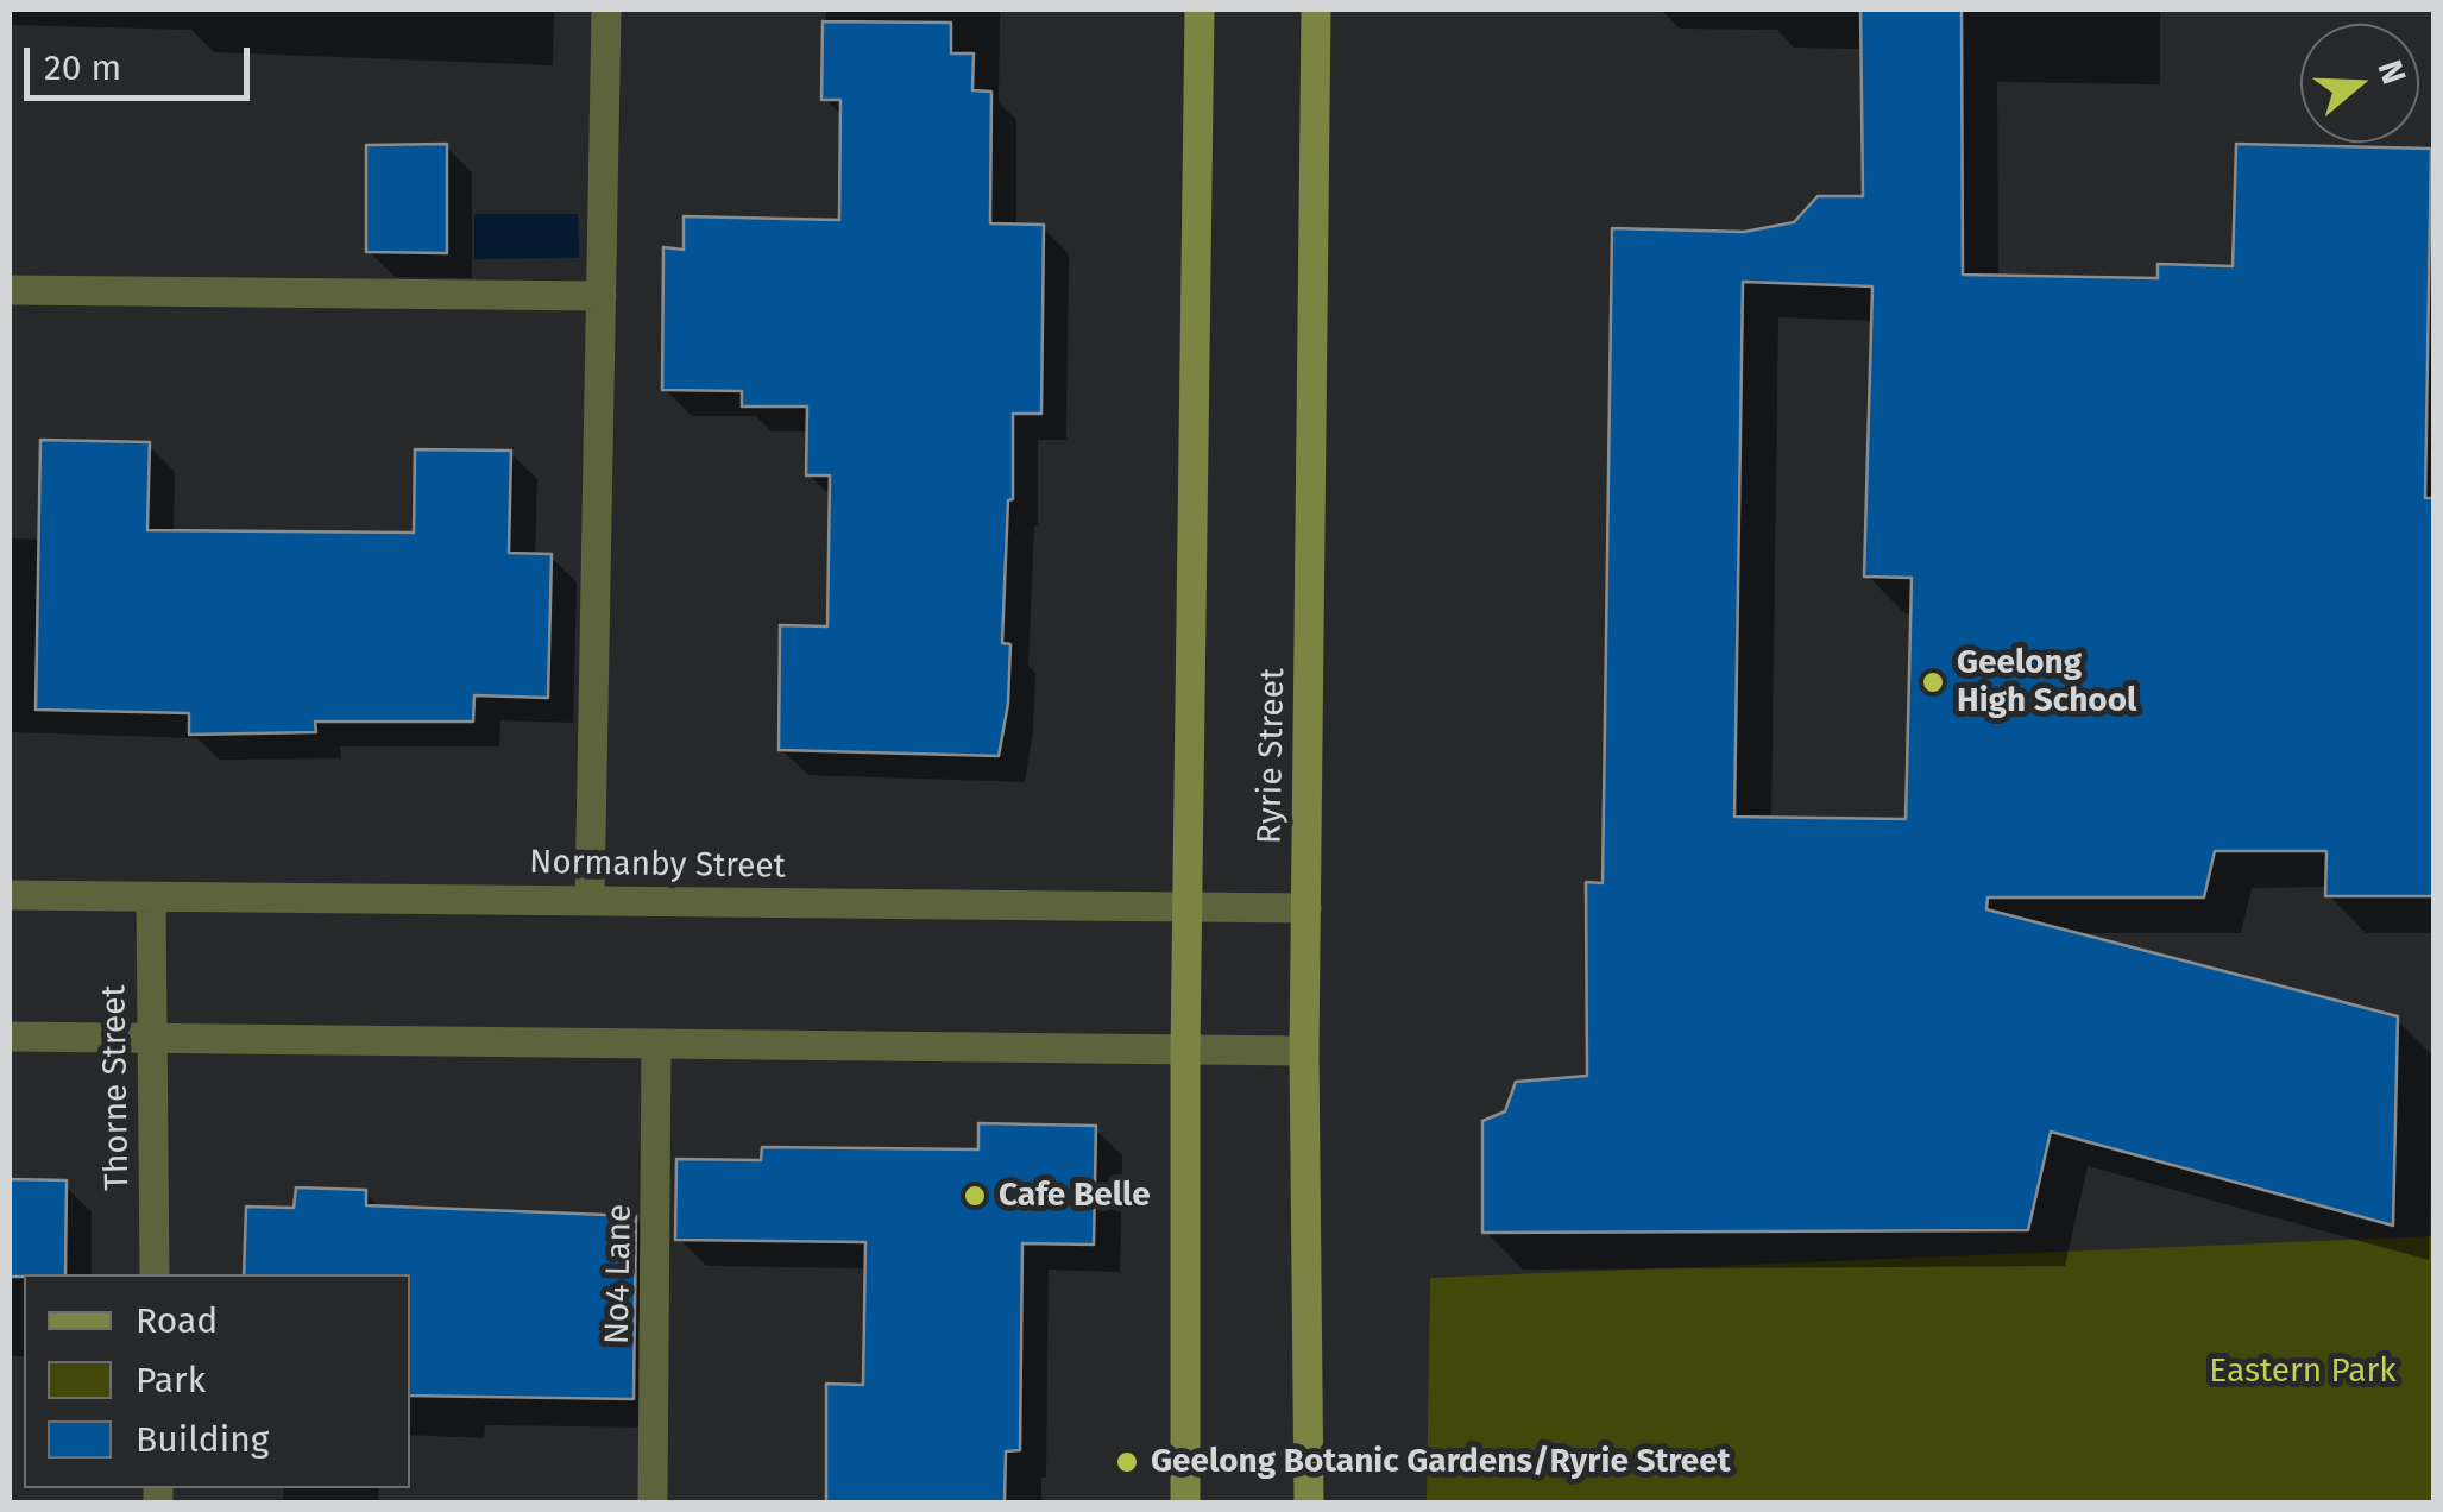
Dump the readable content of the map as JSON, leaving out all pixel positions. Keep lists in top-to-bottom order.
{
  "streets": {
    "main road": ["Ryrie Street"],
    "street": ["Normanby Street", "Thorne Street", "No4 Lane"]
  },
  "crossings": [
    ["Ryrie Street", "Normanby Street"],
    ["Normanby Street", "Thorne Street"]
  ],
  "parks": ["Eastern Park"],
  "places": ["Geelong High School", "Cafe Belle", "Geelong Botanic Gardens/Ryrie Street"],
  "legend": ["Road", "Park", "Building"],
  "scale_bar": "20 m",
  "north": "right"
}
